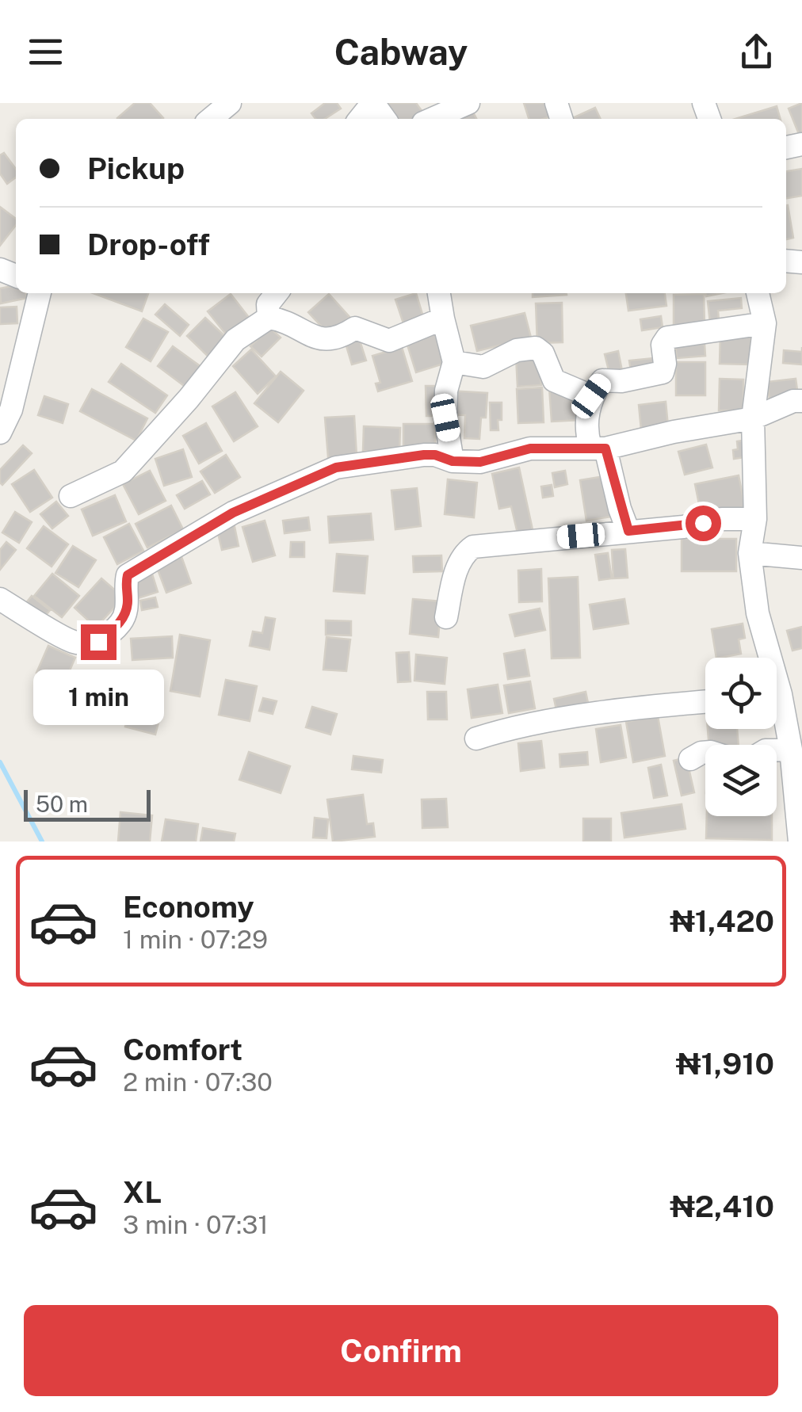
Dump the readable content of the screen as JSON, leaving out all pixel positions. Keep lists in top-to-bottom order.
{
  "scale_bar": "50 m",
  "page": {
    "header": "Cabway",
    "banner": ["Pickup", "Drop-off"],
    "bubble": "1 min",
    "scale": "50 m",
    "list": [
      {
        "name": "Economy",
        "note": "1 min · 07:29",
        "value": "₦1,420"
      },
      {
        "name": "Comfort",
        "note": "2 min · 07:30",
        "value": "₦1,910"
      },
      {
        "name": "XL",
        "note": "3 min · 07:31",
        "value": "₦2,410"
      }
    ],
    "buttons": "Confirm"
  }
}
